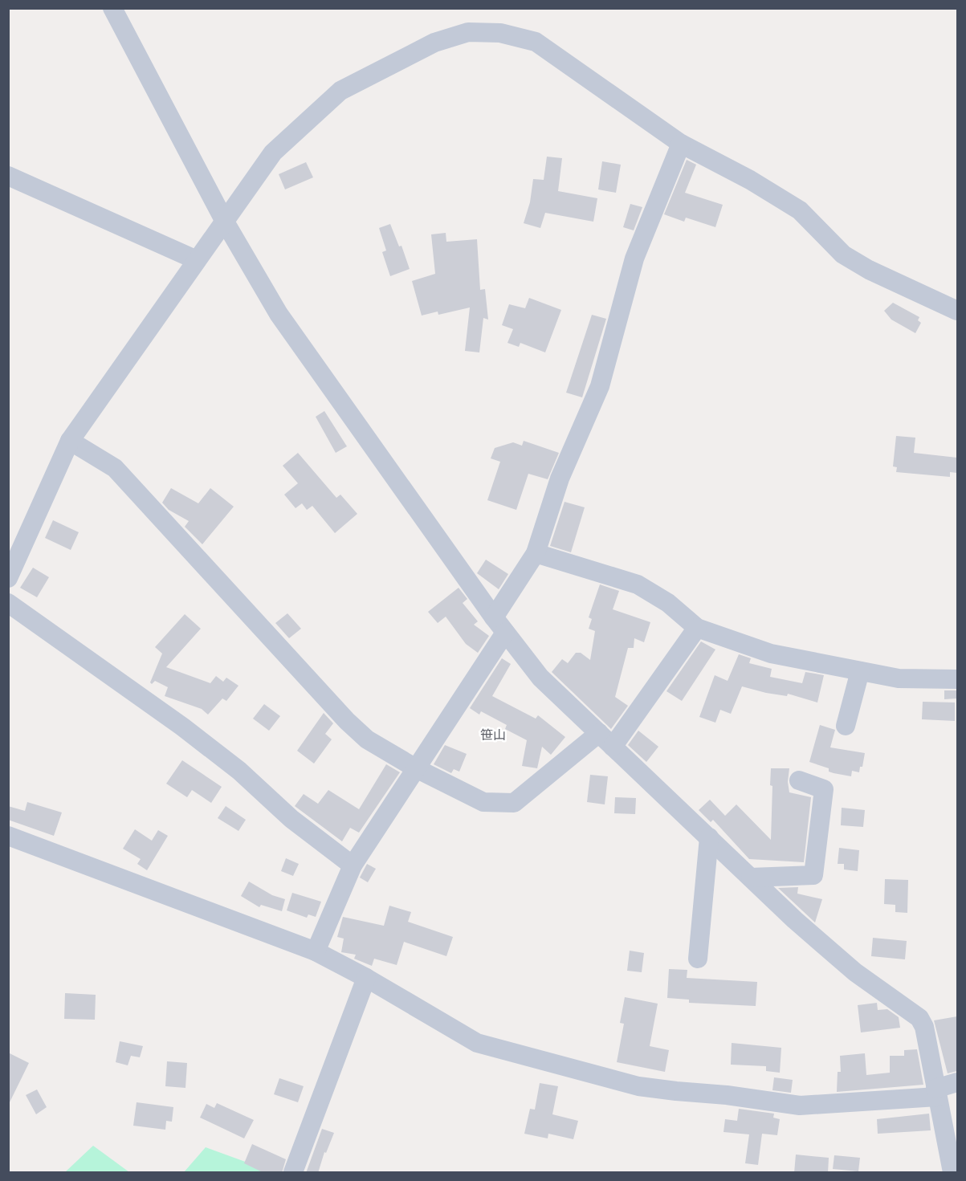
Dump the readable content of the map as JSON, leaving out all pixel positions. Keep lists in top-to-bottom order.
{
  "districts": ["笹山"]
}
